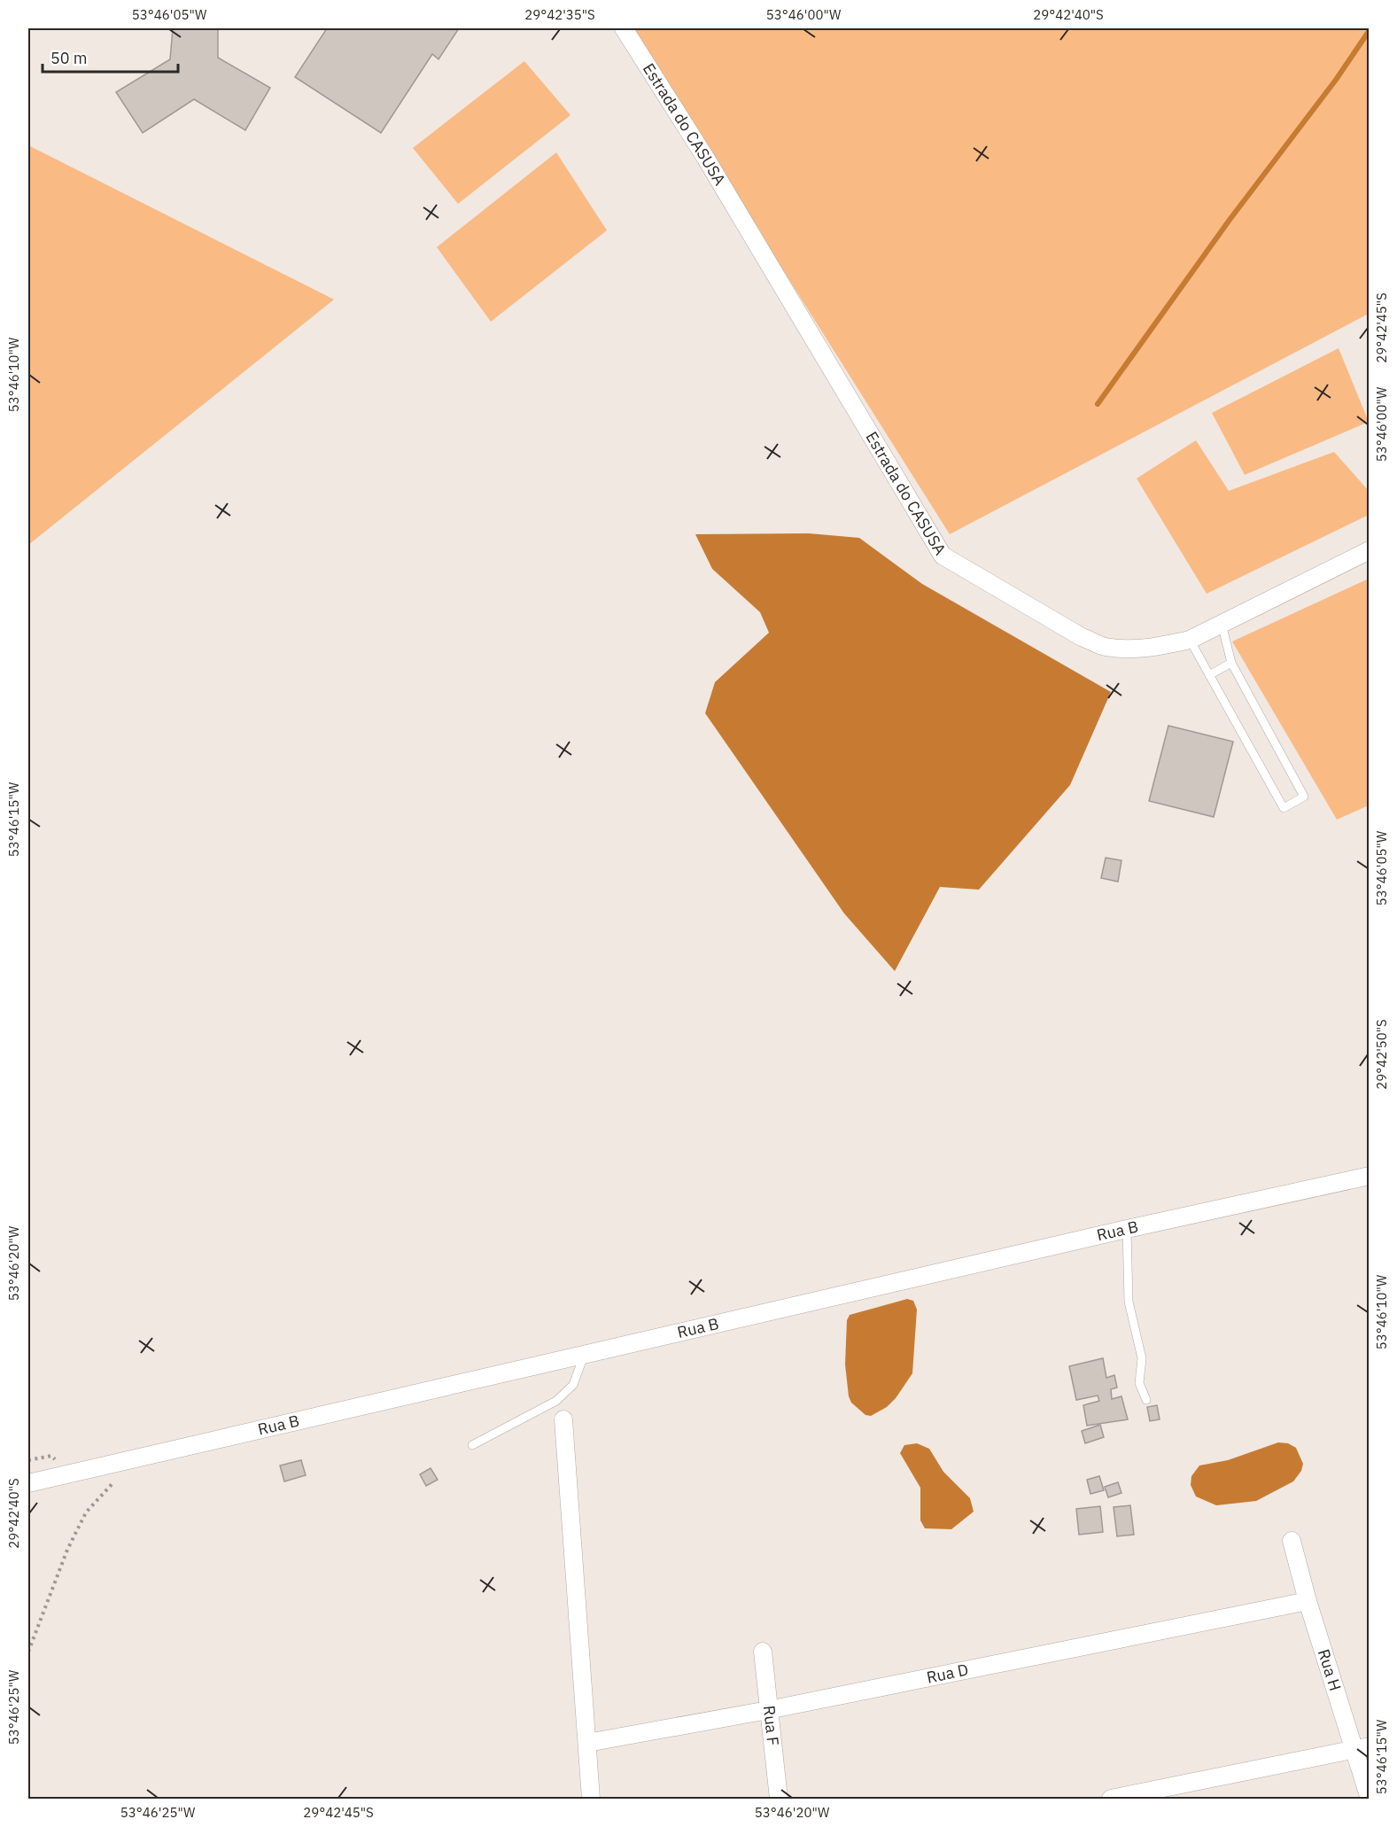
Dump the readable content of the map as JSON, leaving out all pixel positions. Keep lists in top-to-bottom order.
{
  "streets": {
    "street": [
      "Estrada do CASUSA",
      "Rua B",
      "Rua H",
      "Rua D",
      "Rua F"
    ]
  },
  "crossings": [
    ["Rua H", "Rua D"],
    ["Rua D", "Rua F"]
  ],
  "scale_bar": "50 m",
  "coordinates": [
    "53°46'05\"W",
    "29°42'35\"S",
    "53°46'00\"W",
    "29°42'40\"S",
    "29°42'45\"S",
    "53°46'10\"W",
    "53°46'15\"W",
    "29°42'50\"S",
    "53°46'20\"W",
    "53°46'25\"W"
  ]
}
